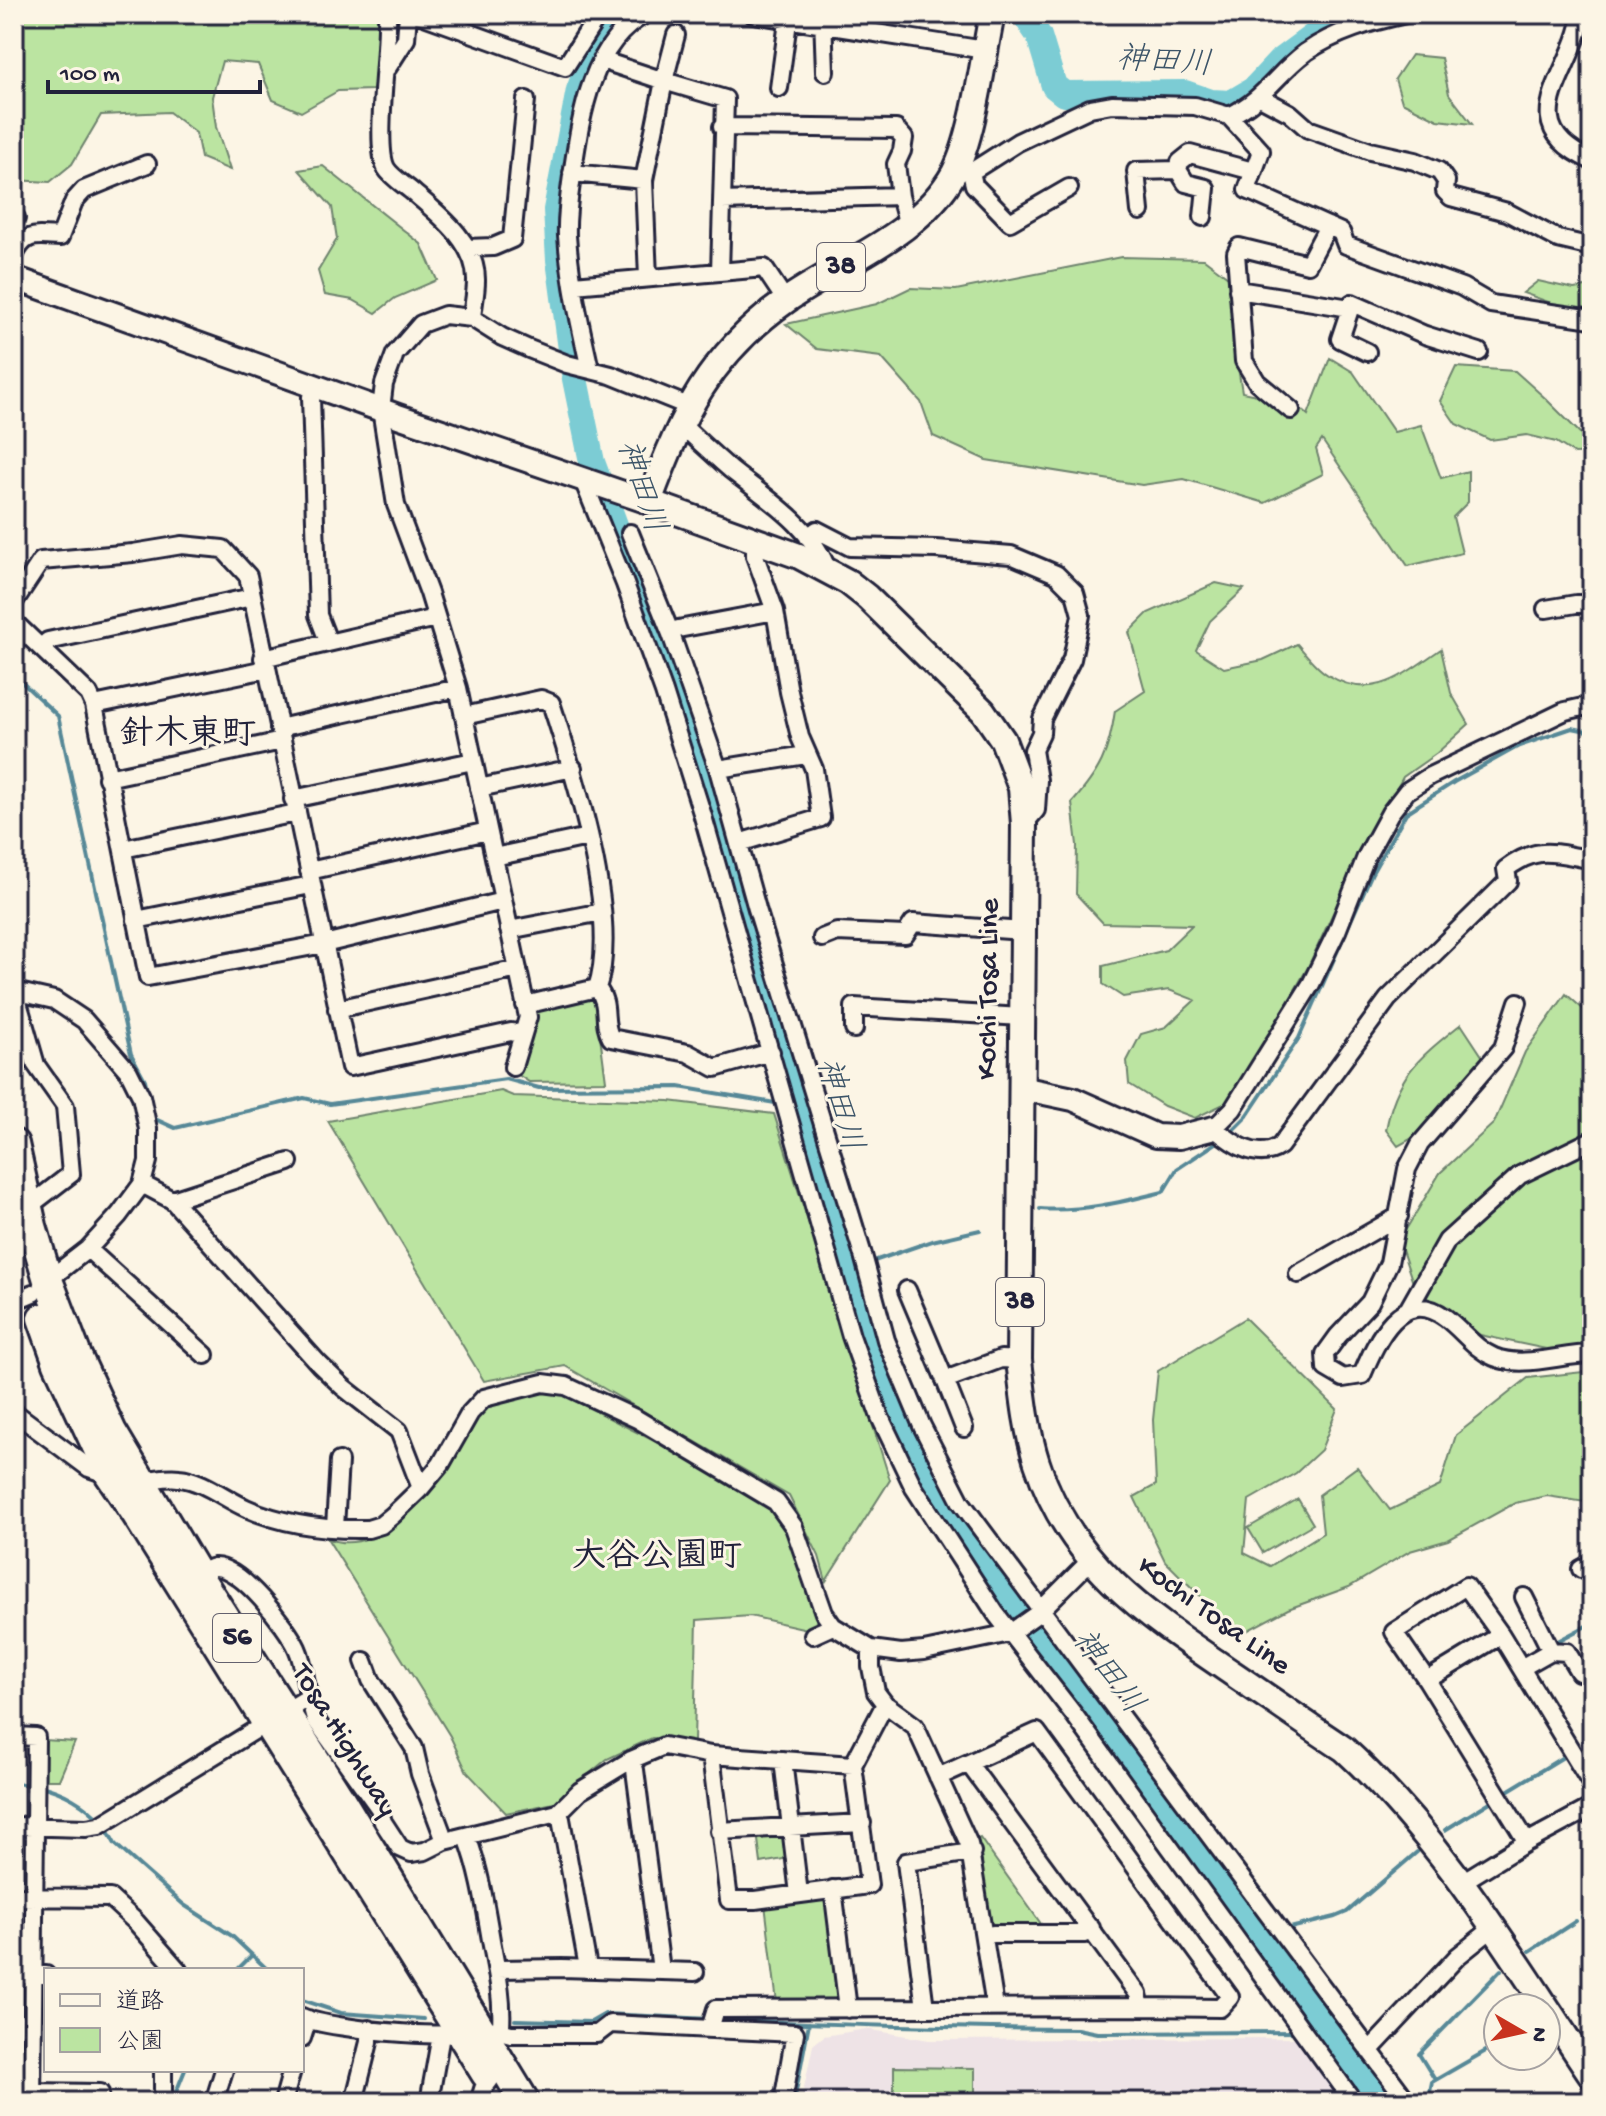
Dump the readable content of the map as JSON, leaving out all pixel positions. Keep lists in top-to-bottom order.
{
  "streets": {
    "highway": ["56", "Tosa Highway"],
    "main road": ["38", "Kochi Tosa Line"]
  },
  "crossings": [
    ["38", "Kochi Tosa Line"]
  ],
  "districts": ["針木東町", "大谷公園町"],
  "water": ["神田川"],
  "legend": ["道路", "公園"],
  "scale_bar": "100 m",
  "north": "right"
}
